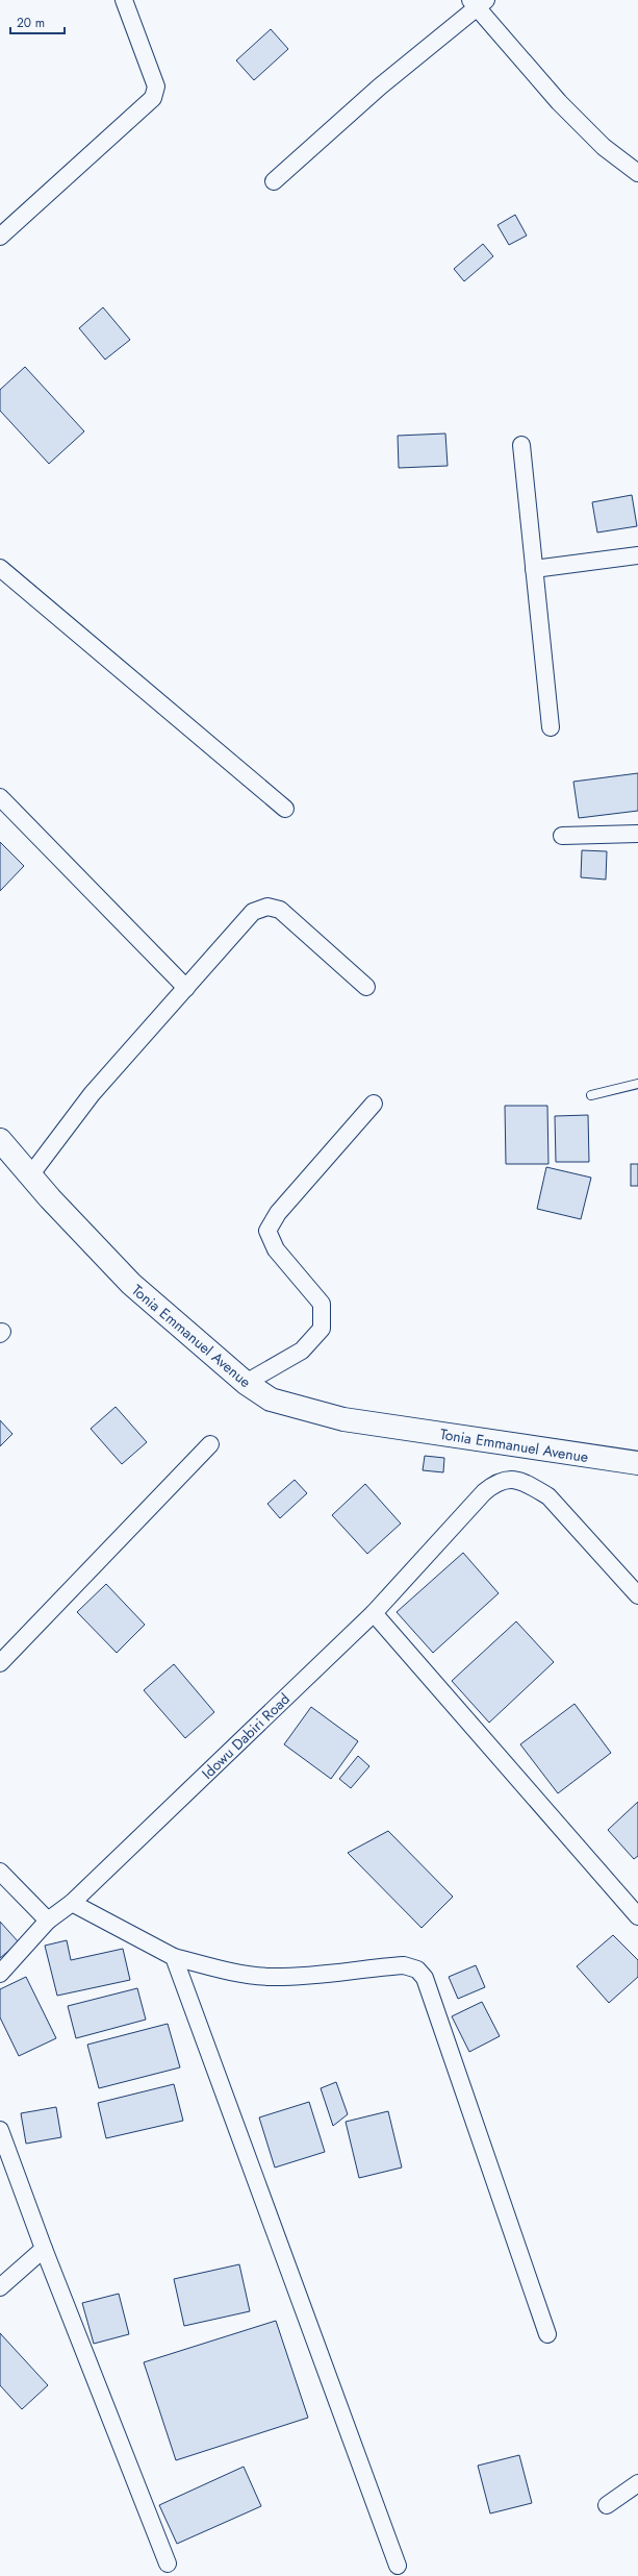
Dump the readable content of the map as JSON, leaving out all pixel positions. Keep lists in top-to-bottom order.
{
  "streets": {
    "street": ["Tonia Emmanuel Avenue", "Idowu Dabiri Road"]
  },
  "scale_bar": "20 m"
}
